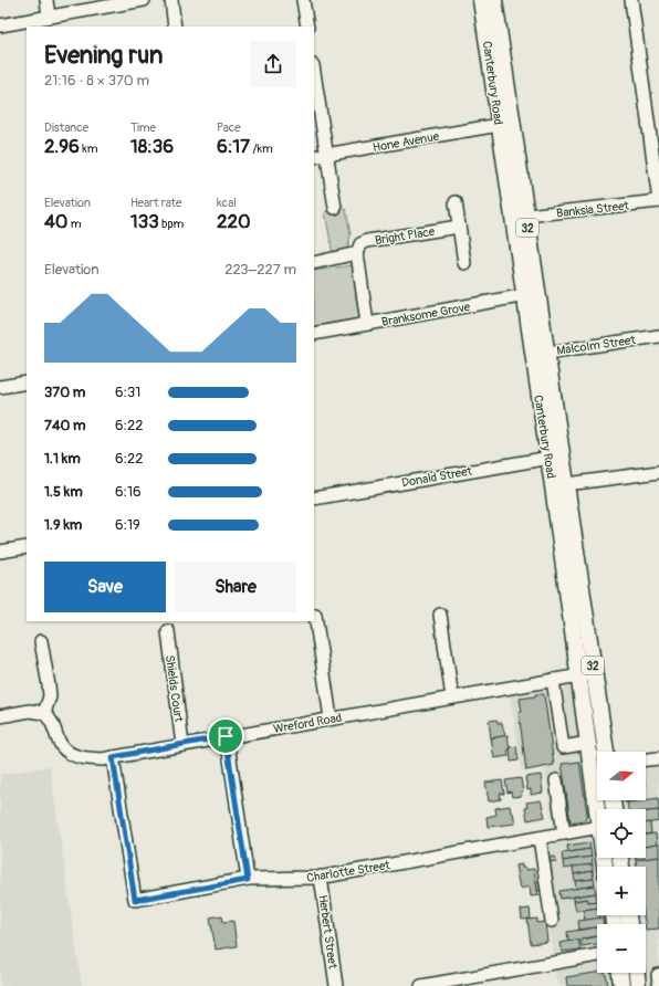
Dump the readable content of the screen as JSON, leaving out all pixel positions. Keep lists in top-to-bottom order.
{
  "streets": {
    "main road": ["Canterbury Road", "32"],
    "street": [
      "Hone Avenue",
      "Banksia Street",
      "Bright Place",
      "Branksome Grove",
      "Malcolm Street",
      "Donald Street",
      "Shields Court",
      "Wreford Road",
      "Charlotte Street",
      "Herbert Street"
    ]
  },
  "crossings": [
    ["Canterbury Road", "Hone Avenue"],
    ["Canterbury Road", "Banksia Street"],
    ["Canterbury Road", "Branksome Grove"],
    ["Canterbury Road", "Malcolm Street"],
    ["Canterbury Road", "Donald Street"],
    ["Canterbury Road", "Wreford Road"],
    ["Shields Court", "Wreford Road"],
    ["Wreford Road", "Charlotte Street"],
    ["Charlotte Street", "Herbert Street"]
  ],
  "north": "right",
  "page": {
    "heading": ["Evening run", "21:16 · 8 × 370 m"],
    "stats": [
      ["Distance", "2.96 km"],
      ["Time", "18:36"],
      ["Pace", "6:17 /km"],
      ["Elevation", "40 m"],
      ["Heart rate", "133 bpm"],
      ["kcal", "220"]
    ],
    "chart": ["Elevation", "223–227 m"],
    "list": [
      {
        "name": "370 m",
        "note": "6:31"
      },
      {
        "name": "740 m",
        "note": "6:22"
      },
      {
        "name": "1.1 km",
        "note": "6:22"
      },
      {
        "name": "1.5 km",
        "note": "6:16"
      },
      {
        "name": "1.9 km",
        "note": "6:19"
      }
    ],
    "buttons": ["Save", "Share"],
    "map_buttons": ["+", "−"]
  }
}
